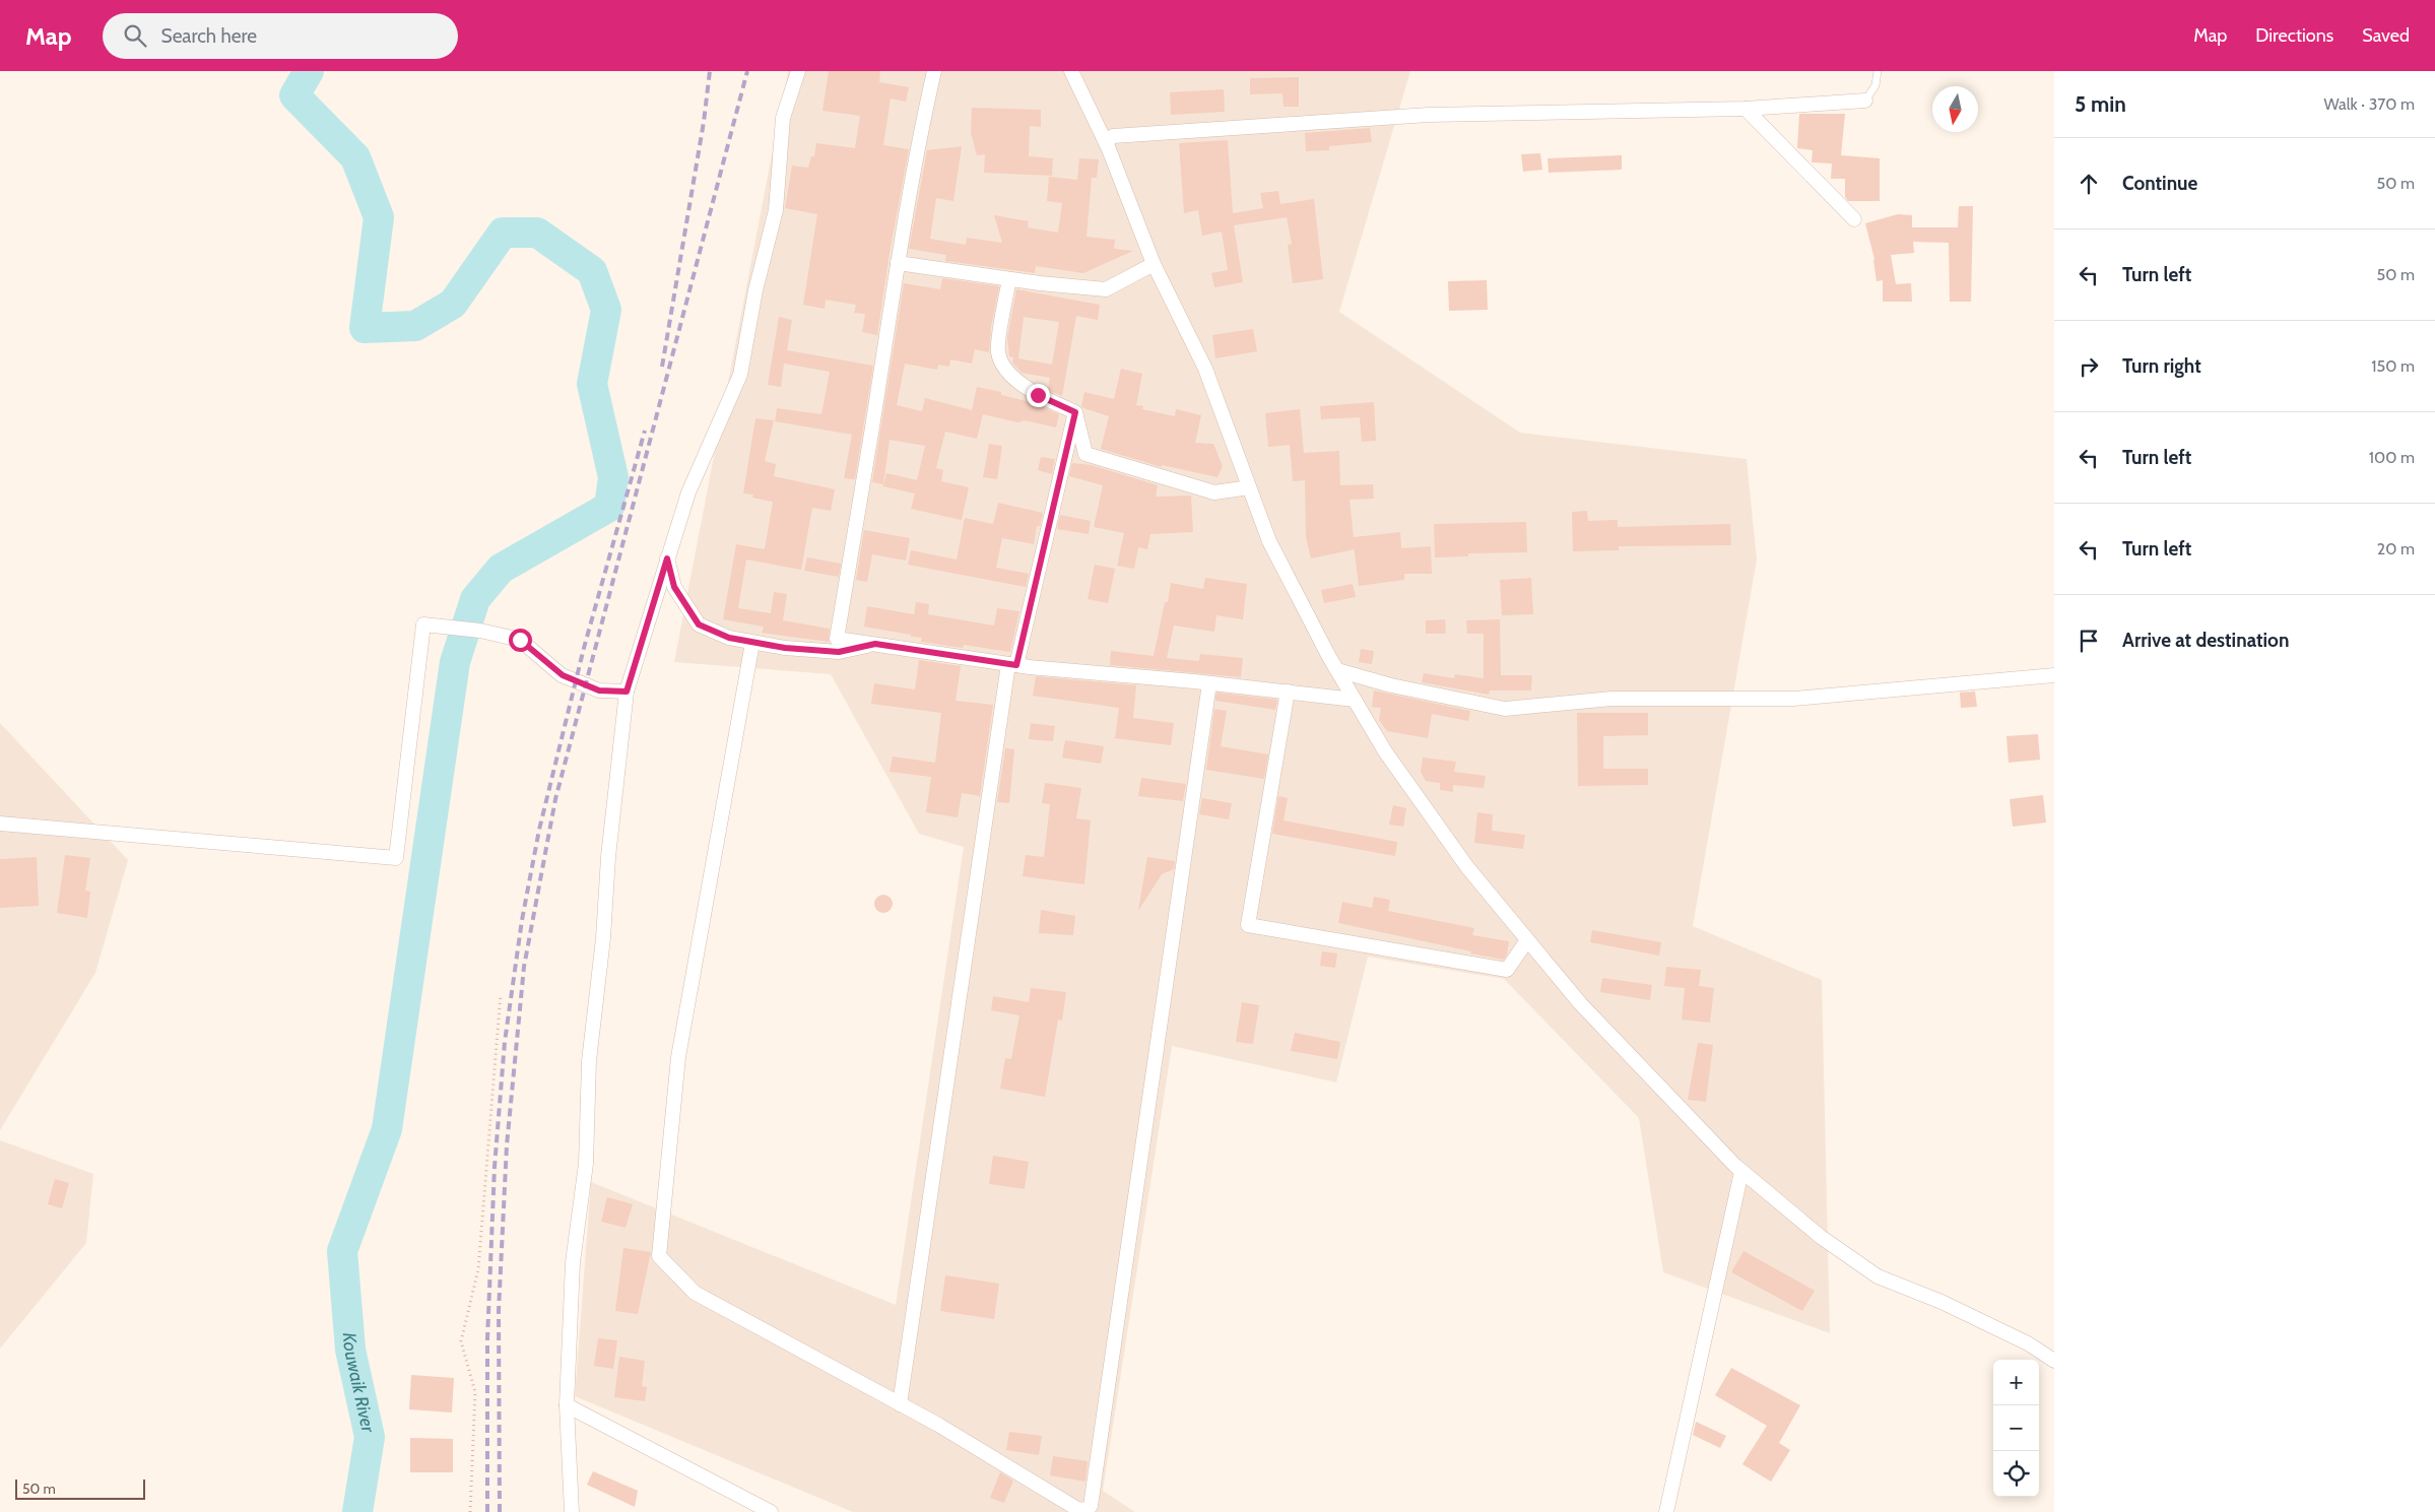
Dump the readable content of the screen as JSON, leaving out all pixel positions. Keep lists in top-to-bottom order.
{
  "water": ["Kouwaik River"],
  "scale_bar": "50 m",
  "north": "bottom",
  "page": {
    "header": "Map",
    "search": "Search here",
    "nav": ["Map", "Directions", "Saved"],
    "heading": ["5 min", "Walk · 370 m"],
    "list": [
      ["Continue", "50 m"],
      ["Turn left", "50 m"],
      ["Turn right", "150 m"],
      ["Turn left", "100 m"],
      ["Turn left", "20 m"],
      "Arrive at destination"
    ],
    "map_buttons": ["+", "−"],
    "scale": "50 m"
  }
}
